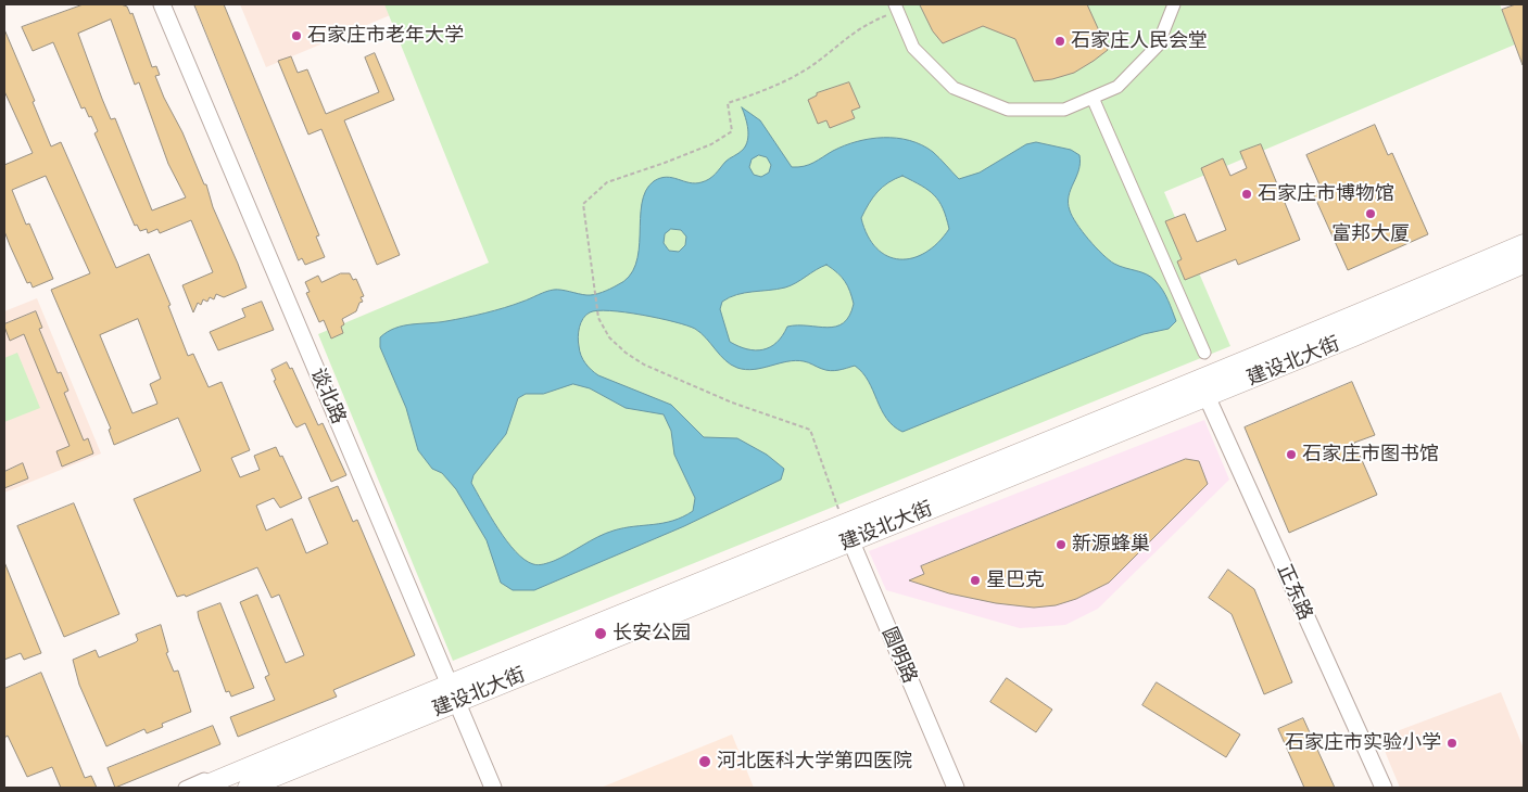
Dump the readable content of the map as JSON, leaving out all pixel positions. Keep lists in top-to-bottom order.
{
  "streets": {
    "main road": ["建设北大街"],
    "street": ["谈北路", "正东路", "圆明路"]
  },
  "crossings": [
    ["建设北大街", "谈北路"],
    ["建设北大街", "正东路"],
    ["建设北大街", "圆明路"]
  ],
  "places": [
    "石家庄市老年大学",
    "石家庄人民会堂",
    "石家庄市博物馆",
    "富邦大厦",
    "石家庄市图书馆",
    "新源蜂巢",
    "星巴克",
    "长安公园",
    "石家庄市实验小学",
    "河北医科大学第四医院"
  ]
}
